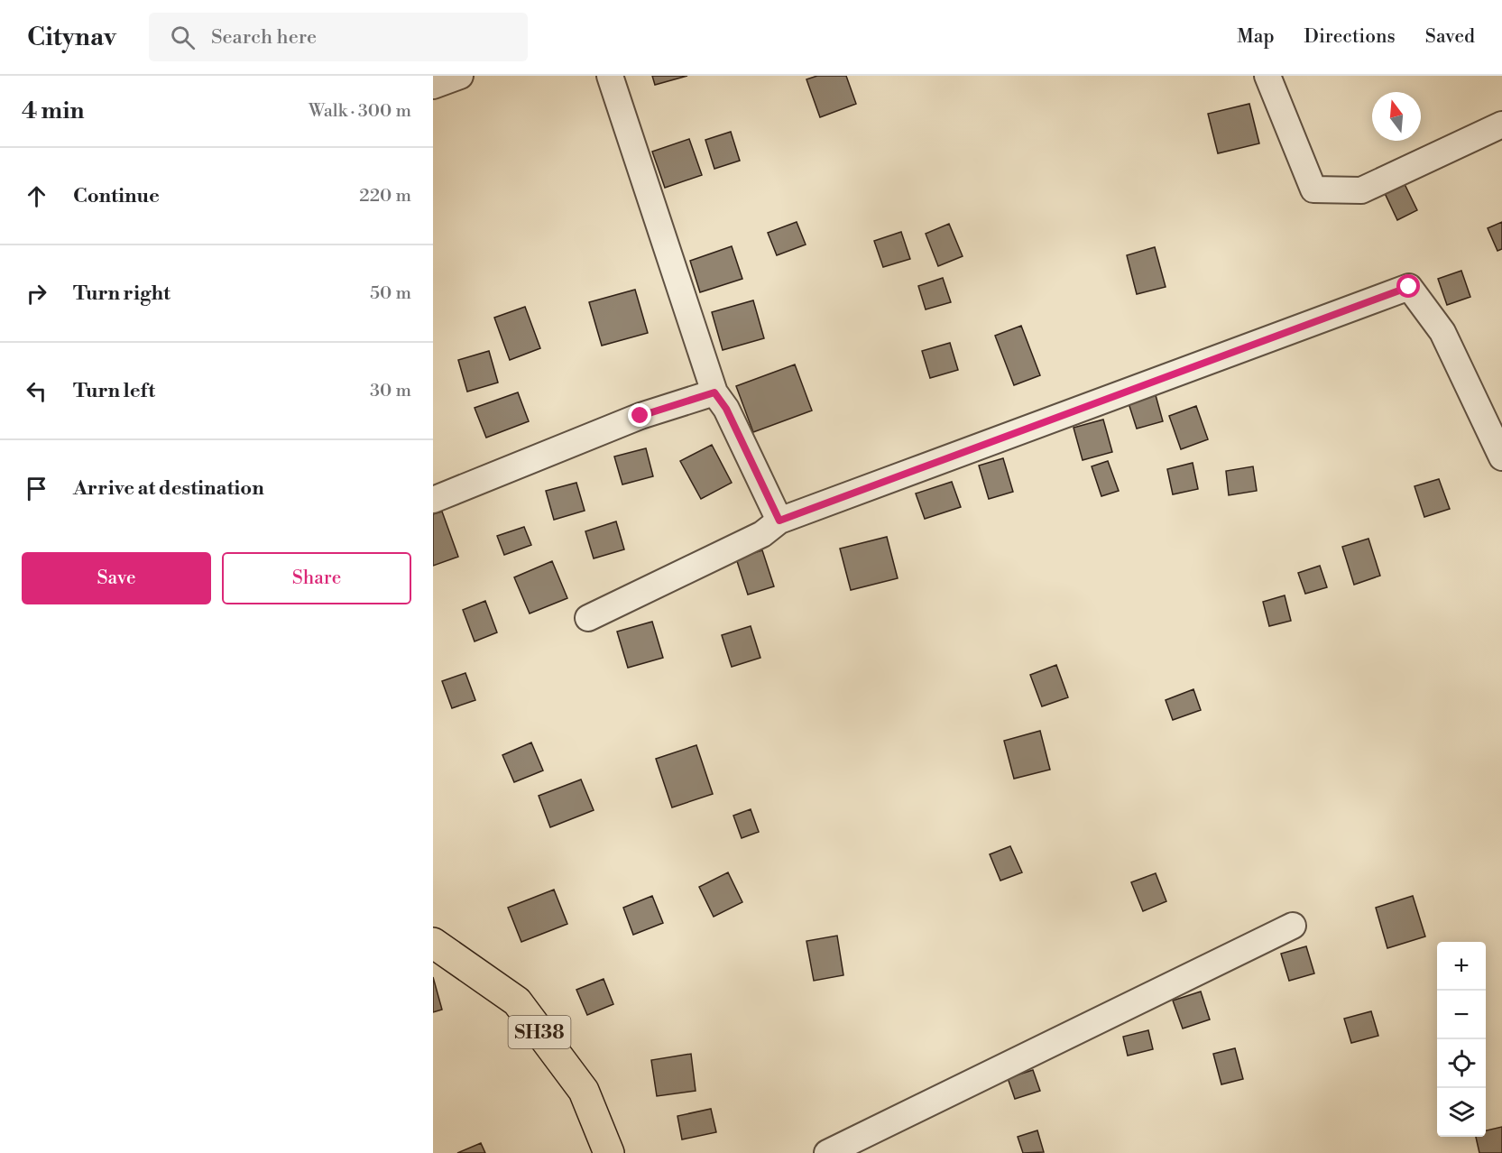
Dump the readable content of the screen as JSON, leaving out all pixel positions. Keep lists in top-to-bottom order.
{
  "streets": {
    "main road": ["SH38"]
  },
  "north": "top",
  "page": {
    "header": "Citynav",
    "search": "Search here",
    "nav": ["Map", "Directions", "Saved"],
    "heading": ["4 min", "Walk · 300 m"],
    "list": [
      ["Continue", "220 m"],
      ["Turn right", "50 m"],
      ["Turn left", "30 m"],
      "Arrive at destination"
    ],
    "buttons": ["Save", "Share"],
    "map_buttons": ["+", "−"]
  }
}
